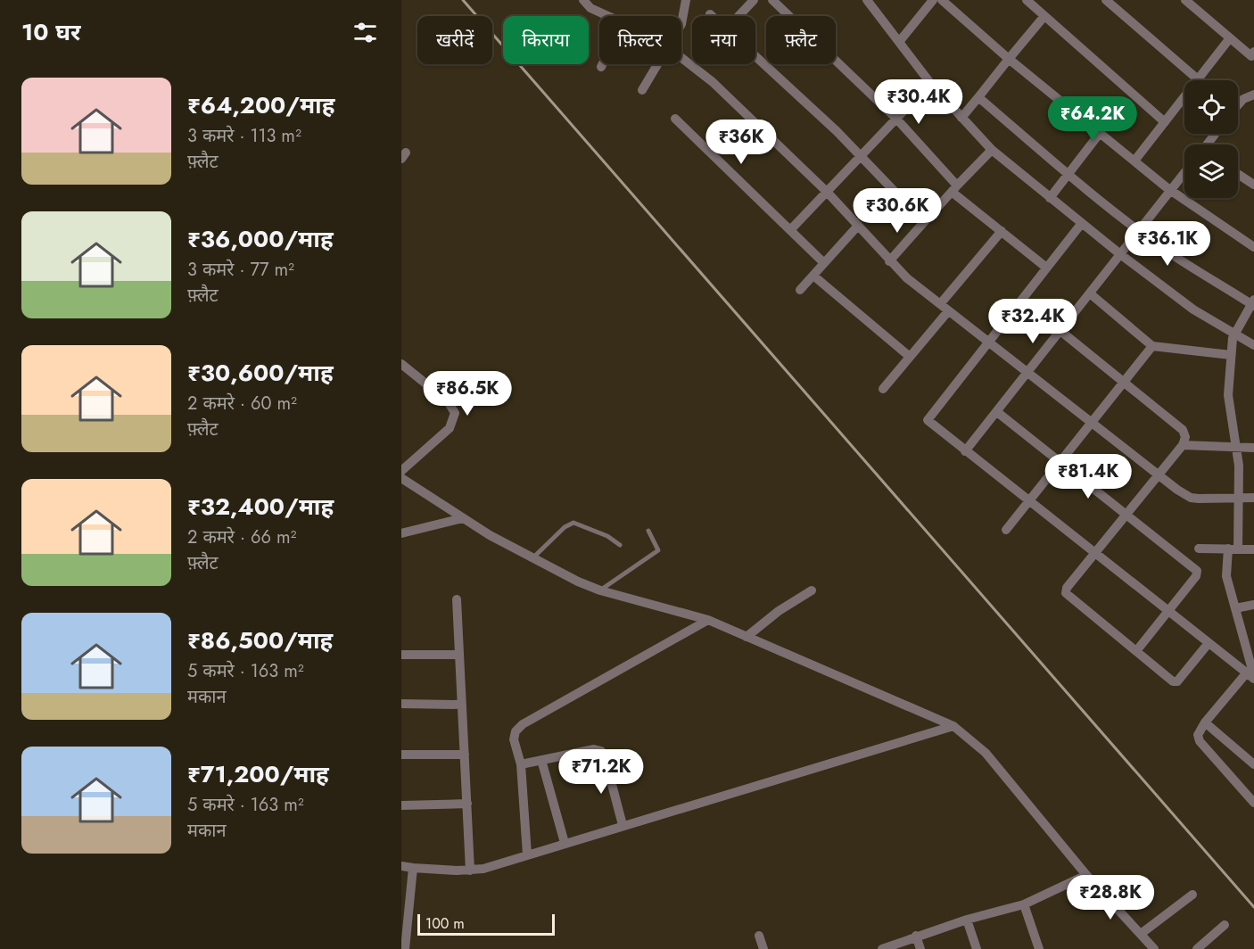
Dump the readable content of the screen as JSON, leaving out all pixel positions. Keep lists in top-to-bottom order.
{
  "scale_bar": "100 m",
  "page": {
    "heading": "10 घर",
    "chip": [
      "खरीदें",
      "किराया",
      "फ़िल्टर",
      "नया",
      "फ़्लैट"
    ],
    "list": [
      {
        "name": "₹64,200/माह",
        "note": "3 कमरे · 113 m² · फ़्लैट"
      },
      {
        "name": "₹36,000/माह",
        "note": "3 कमरे · 77 m² · फ़्लैट"
      },
      {
        "name": "₹30,600/माह",
        "note": "2 कमरे · 60 m² · फ़्लैट"
      },
      {
        "name": "₹32,400/माह",
        "note": "2 कमरे · 66 m² · फ़्लैट"
      },
      {
        "name": "₹86,500/माह",
        "note": "5 कमरे · 163 m² · मकान"
      },
      {
        "name": "₹71,200/माह",
        "note": "5 कमरे · 163 m² · मकान"
      }
    ],
    "price": [
      "₹30.4K",
      "₹64.2K",
      "₹36K",
      "₹30.6K",
      "₹36.1K",
      "₹32.4K",
      "₹86.5K",
      "₹81.4K",
      "₹71.2K",
      "₹28.8K"
    ],
    "scale": "100 m"
  }
}
